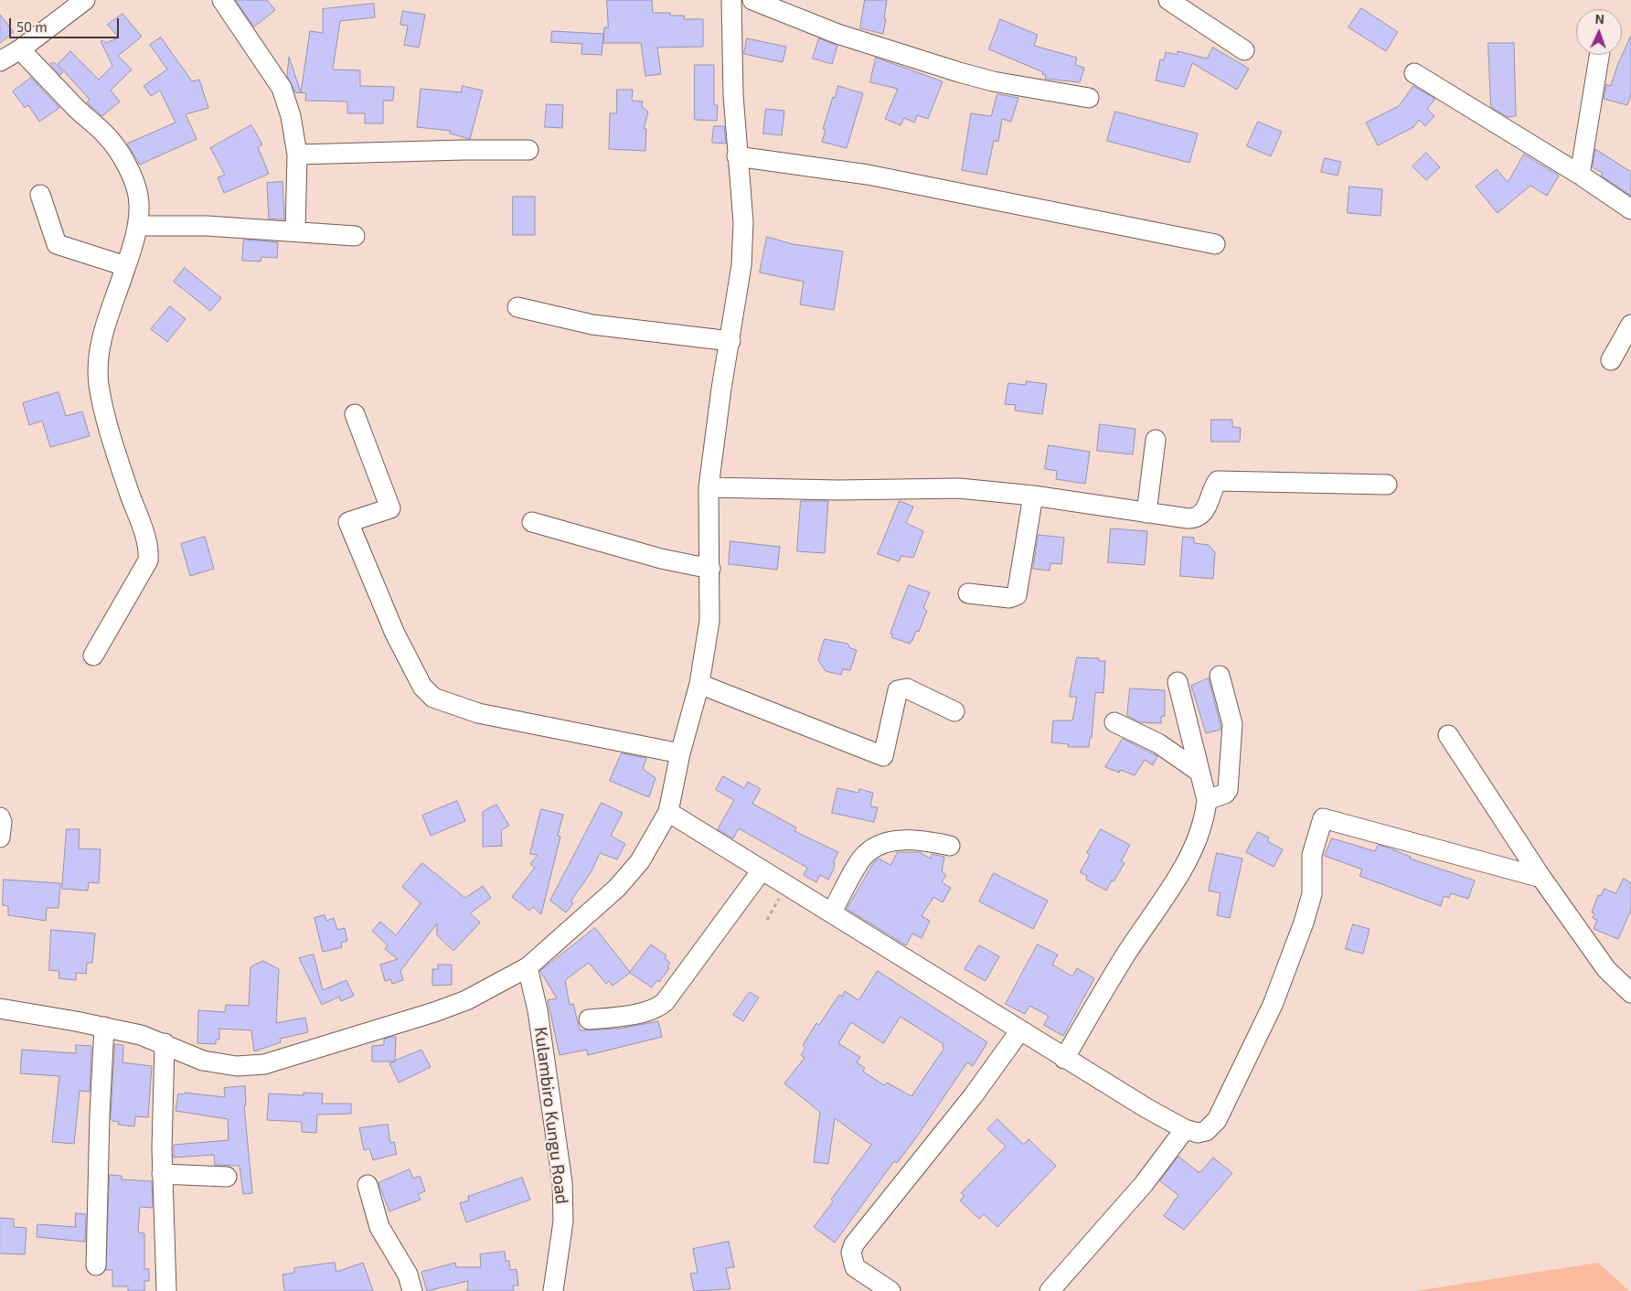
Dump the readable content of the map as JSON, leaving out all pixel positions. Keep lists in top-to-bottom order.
{
  "streets": {
    "street": ["Kulambiro Kungu Road"]
  },
  "scale_bar": "50 m",
  "north": "top"
}
